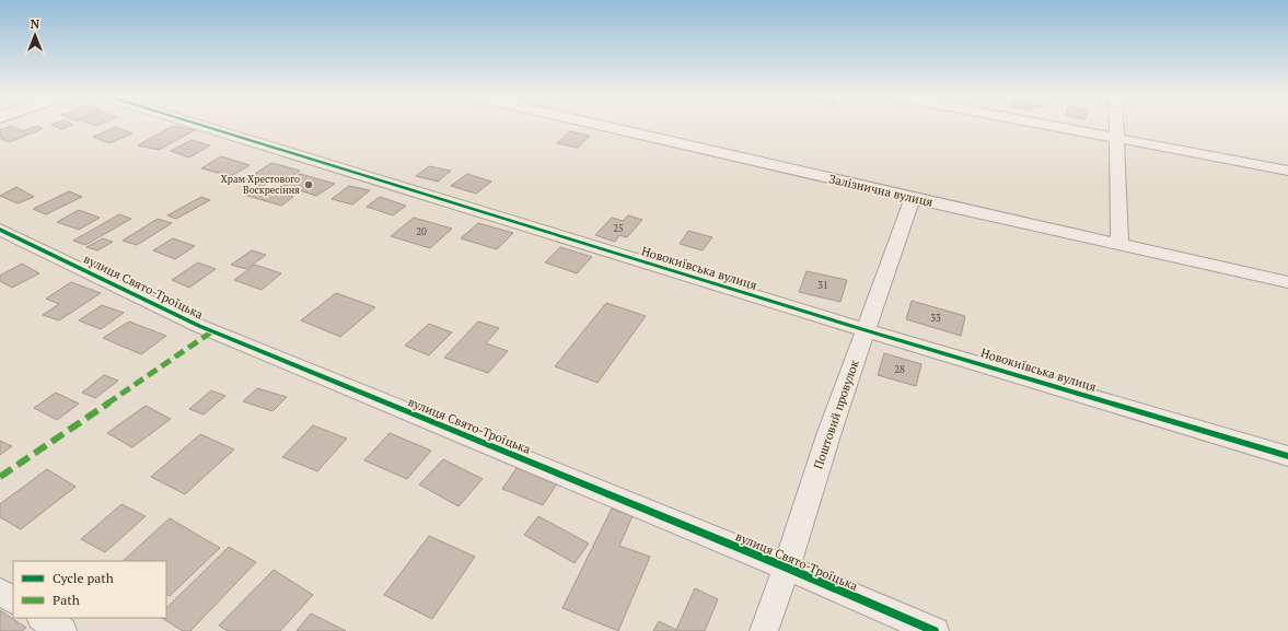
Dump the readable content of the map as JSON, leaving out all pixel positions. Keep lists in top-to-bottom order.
{
  "streets": {
    "street": [
      "Залізнична вулиця",
      "Новокиївська вулиця",
      "вулиця Свято-Троїцька",
      "Поштовий провулок"
    ]
  },
  "crossings": [
    ["Залізнична вулиця", "Поштовий провулок"],
    ["Новокиївська вулиця", "Поштовий провулок"],
    ["вулиця Свято-Троїцька", "Поштовий провулок"]
  ],
  "places": ["Храм Хрестового Воскресіння"],
  "house_numbers": [
    "25",
    "20",
    "31",
    "33",
    "28"
  ],
  "legend": ["Cycle path", "Path"],
  "north": "top"
}
